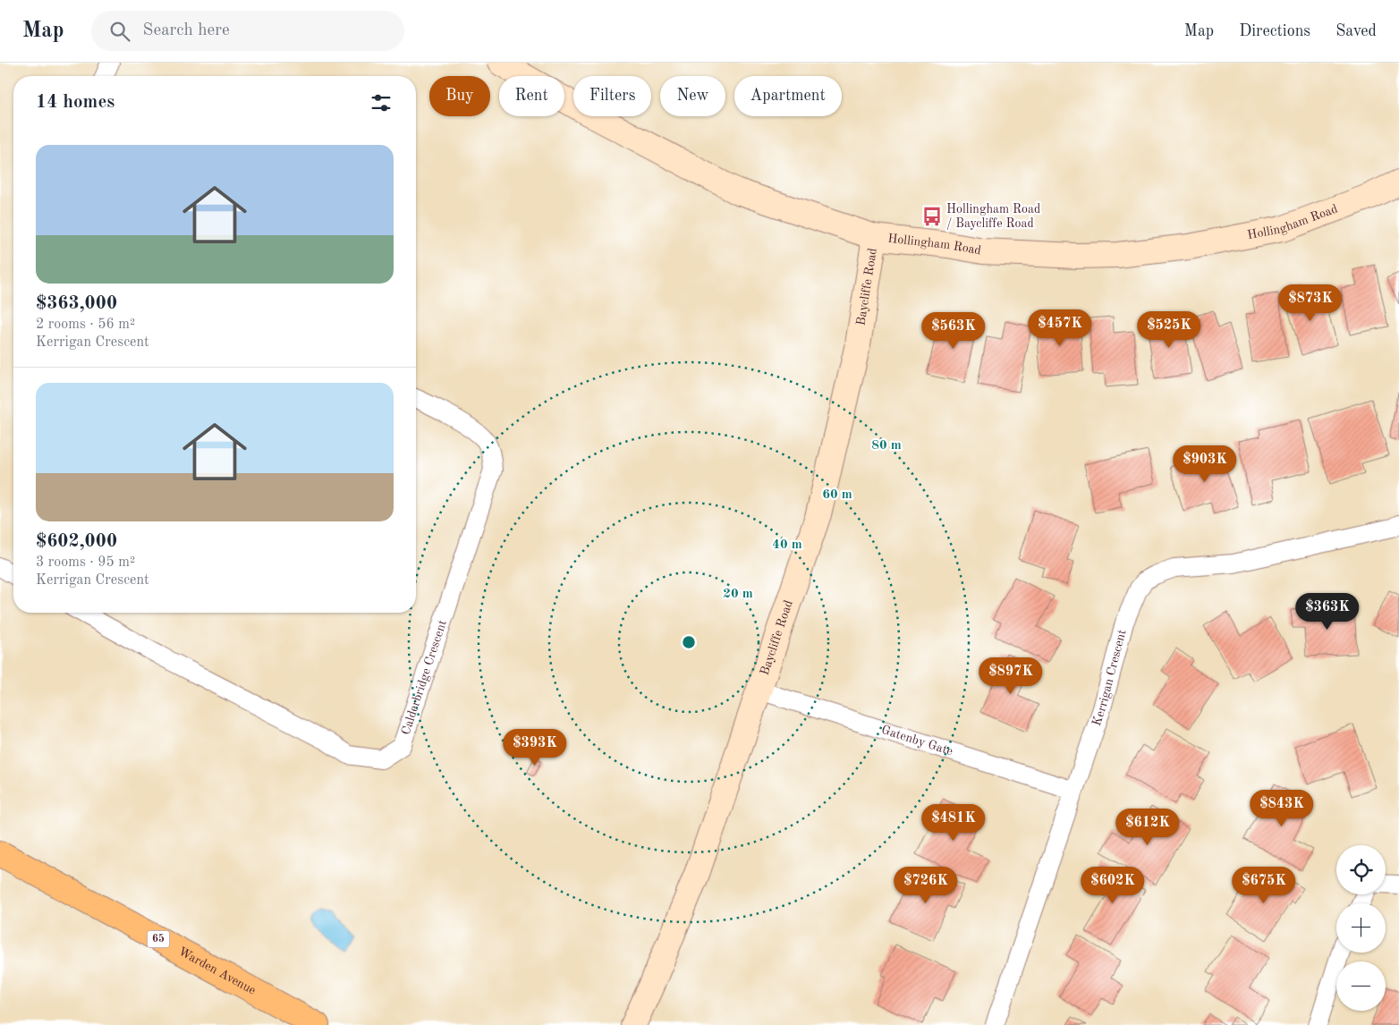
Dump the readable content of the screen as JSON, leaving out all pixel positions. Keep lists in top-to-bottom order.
{
  "streets": {
    "main road": ["65", "Warden Avenue"],
    "street": [
      "Hollingham Road",
      "Baycliffe Road",
      "Calderbridge Crescent",
      "Kerrigan Crescent",
      "Gatenby Gate"
    ]
  },
  "crossings": [
    ["Hollingham Road", "Baycliffe Road"],
    ["Baycliffe Road", "Gatenby Gate"],
    ["Kerrigan Crescent", "Gatenby Gate"]
  ],
  "places": {
    "bus stop": ["Hollingham Road / Baycliffe Road"]
  },
  "page": {
    "header": "Map",
    "search": "Search here",
    "nav": ["Map", "Directions", "Saved"],
    "chip": [
      "Buy",
      "Rent",
      "Filters",
      "New",
      "Apartment"
    ],
    "heading": "14 homes",
    "list": [
      {
        "name": "$363,000",
        "note": "2 rooms · 56 m² · Kerrigan Crescent"
      },
      {
        "name": "$602,000",
        "note": "3 rooms · 95 m² · Kerrigan Crescent"
      }
    ],
    "price": [
      "$873K",
      "$457K",
      "$525K",
      "$563K",
      "$903K",
      "$363K",
      "$897K",
      "$393K",
      "$843K",
      "$481K",
      "$612K",
      "$726K",
      "$602K",
      "$675K"
    ],
    "map_buttons": ["+", "−"]
  },
  "rings": [
    "80 m",
    "60 m",
    "40 m",
    "20 m"
  ]
}
